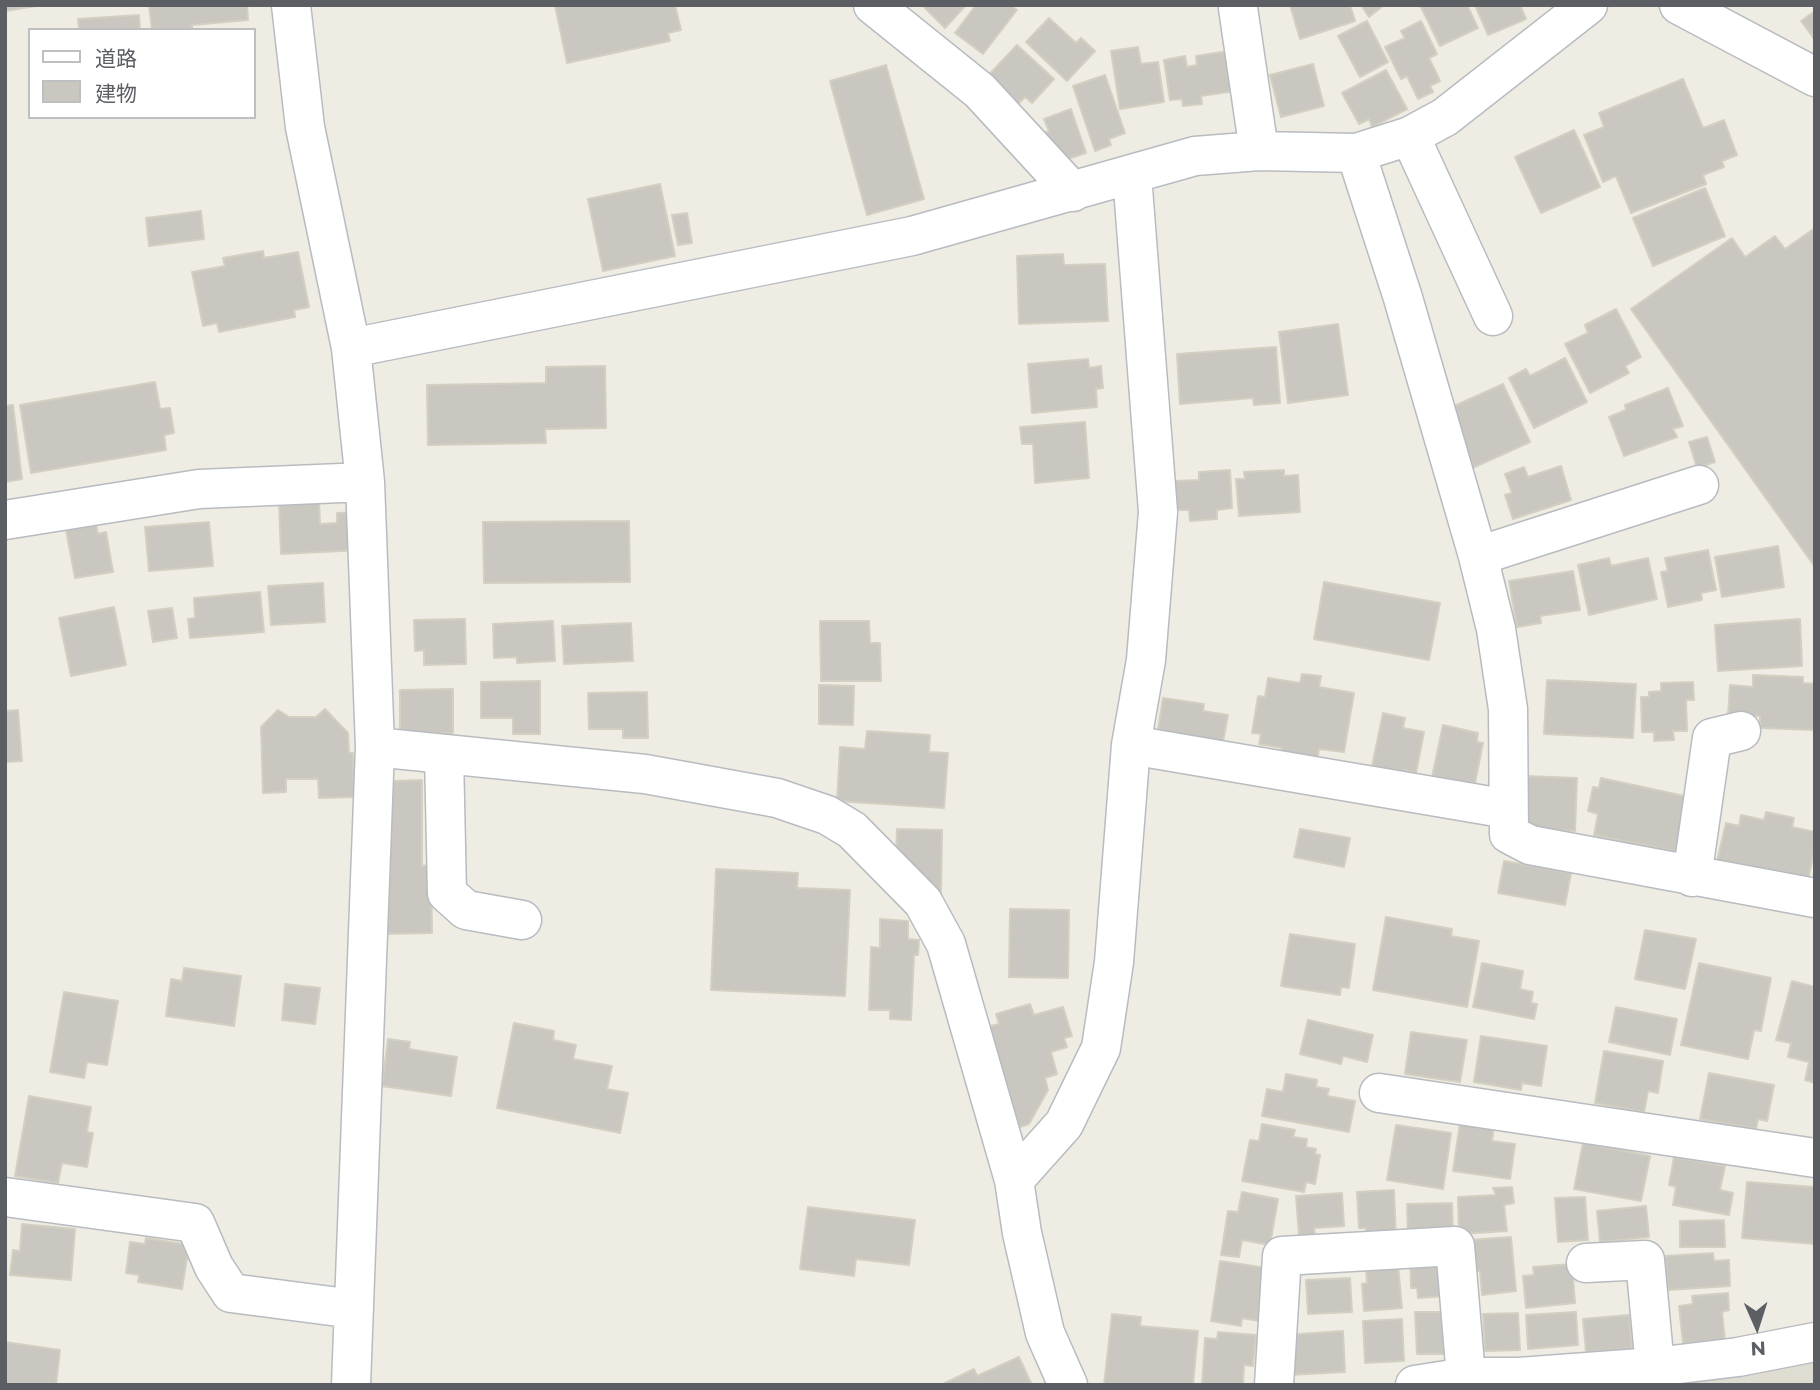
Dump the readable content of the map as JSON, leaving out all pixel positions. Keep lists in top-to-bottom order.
{
  "legend": ["道路", "建物"],
  "north": "bottom"
}
